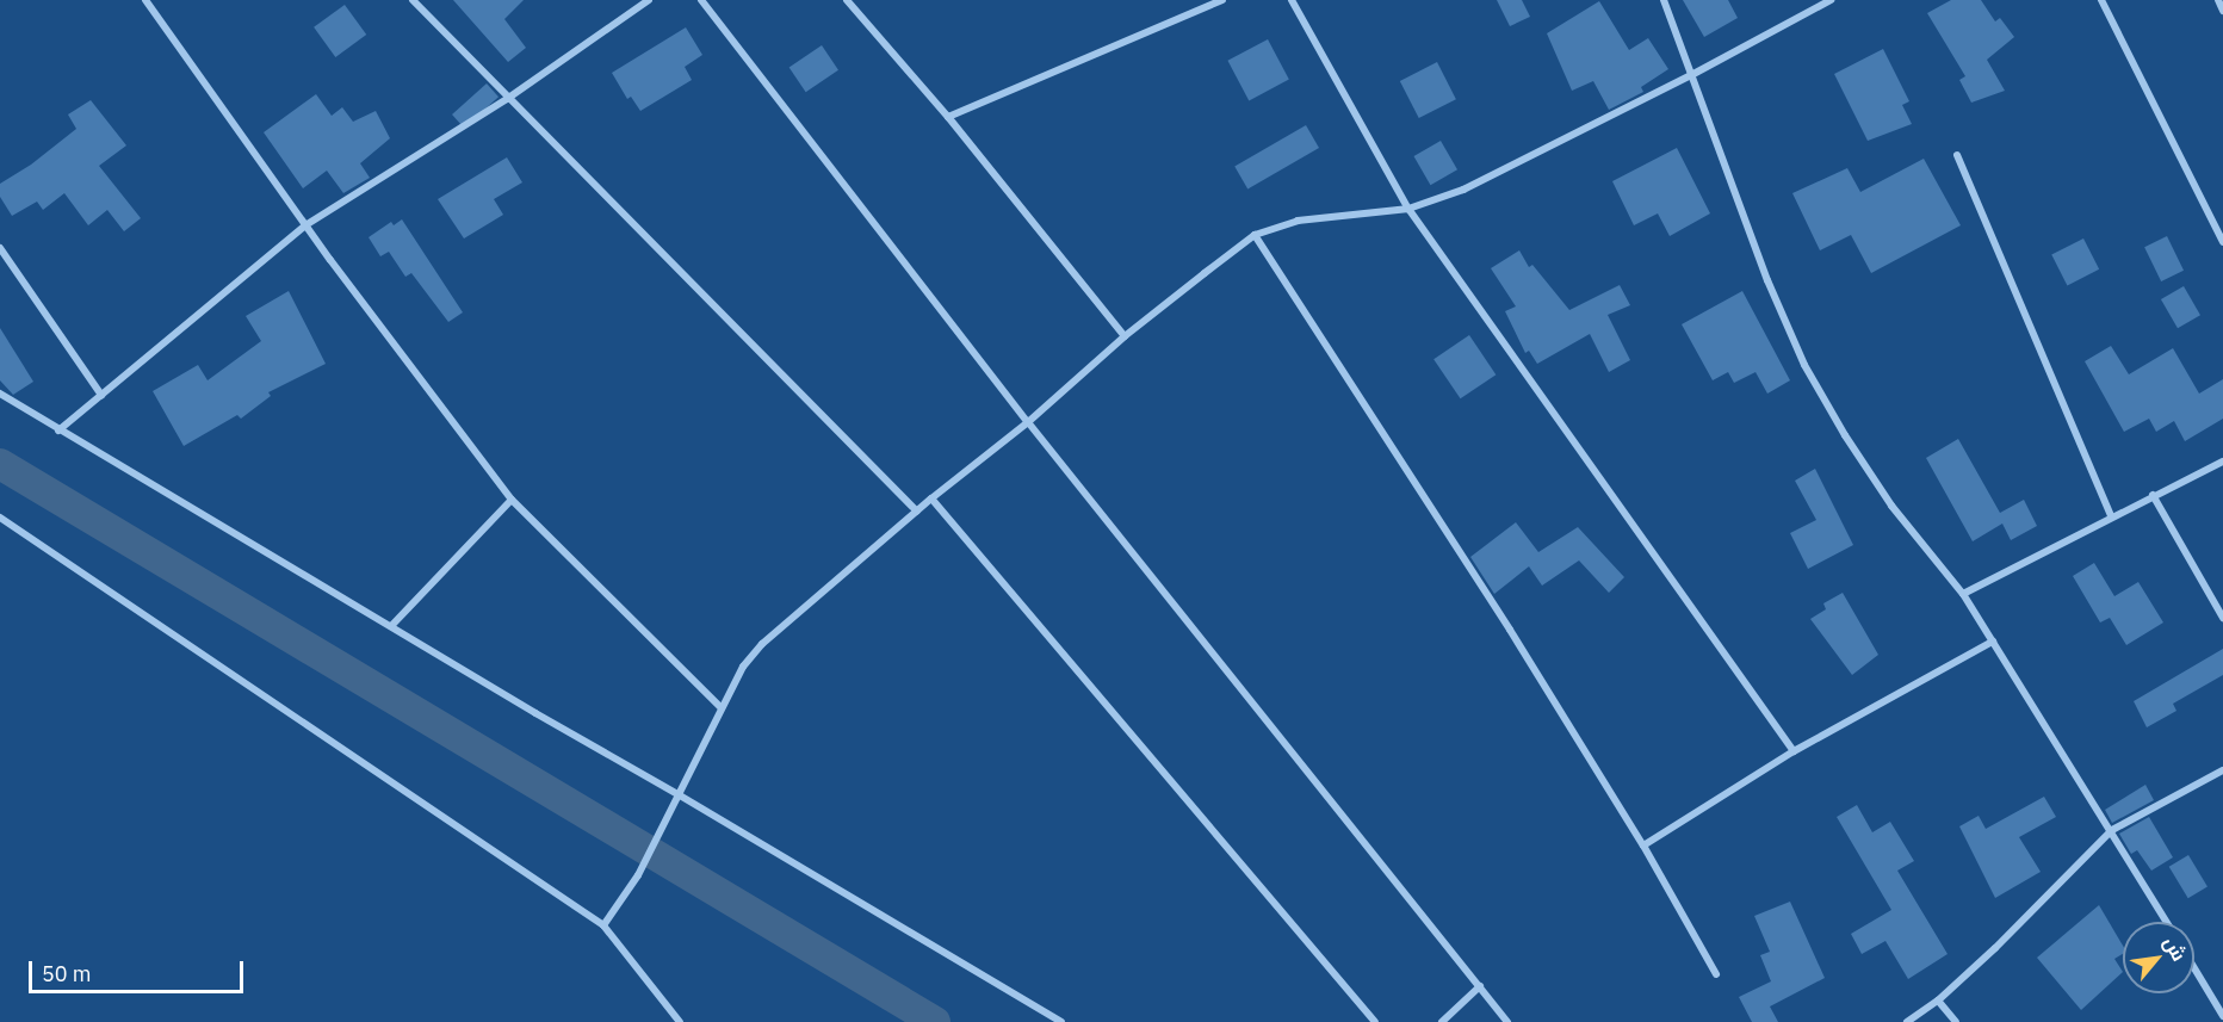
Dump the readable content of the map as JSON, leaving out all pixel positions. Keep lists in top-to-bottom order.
{
  "scale_bar": "50 m",
  "north": "top right"
}
